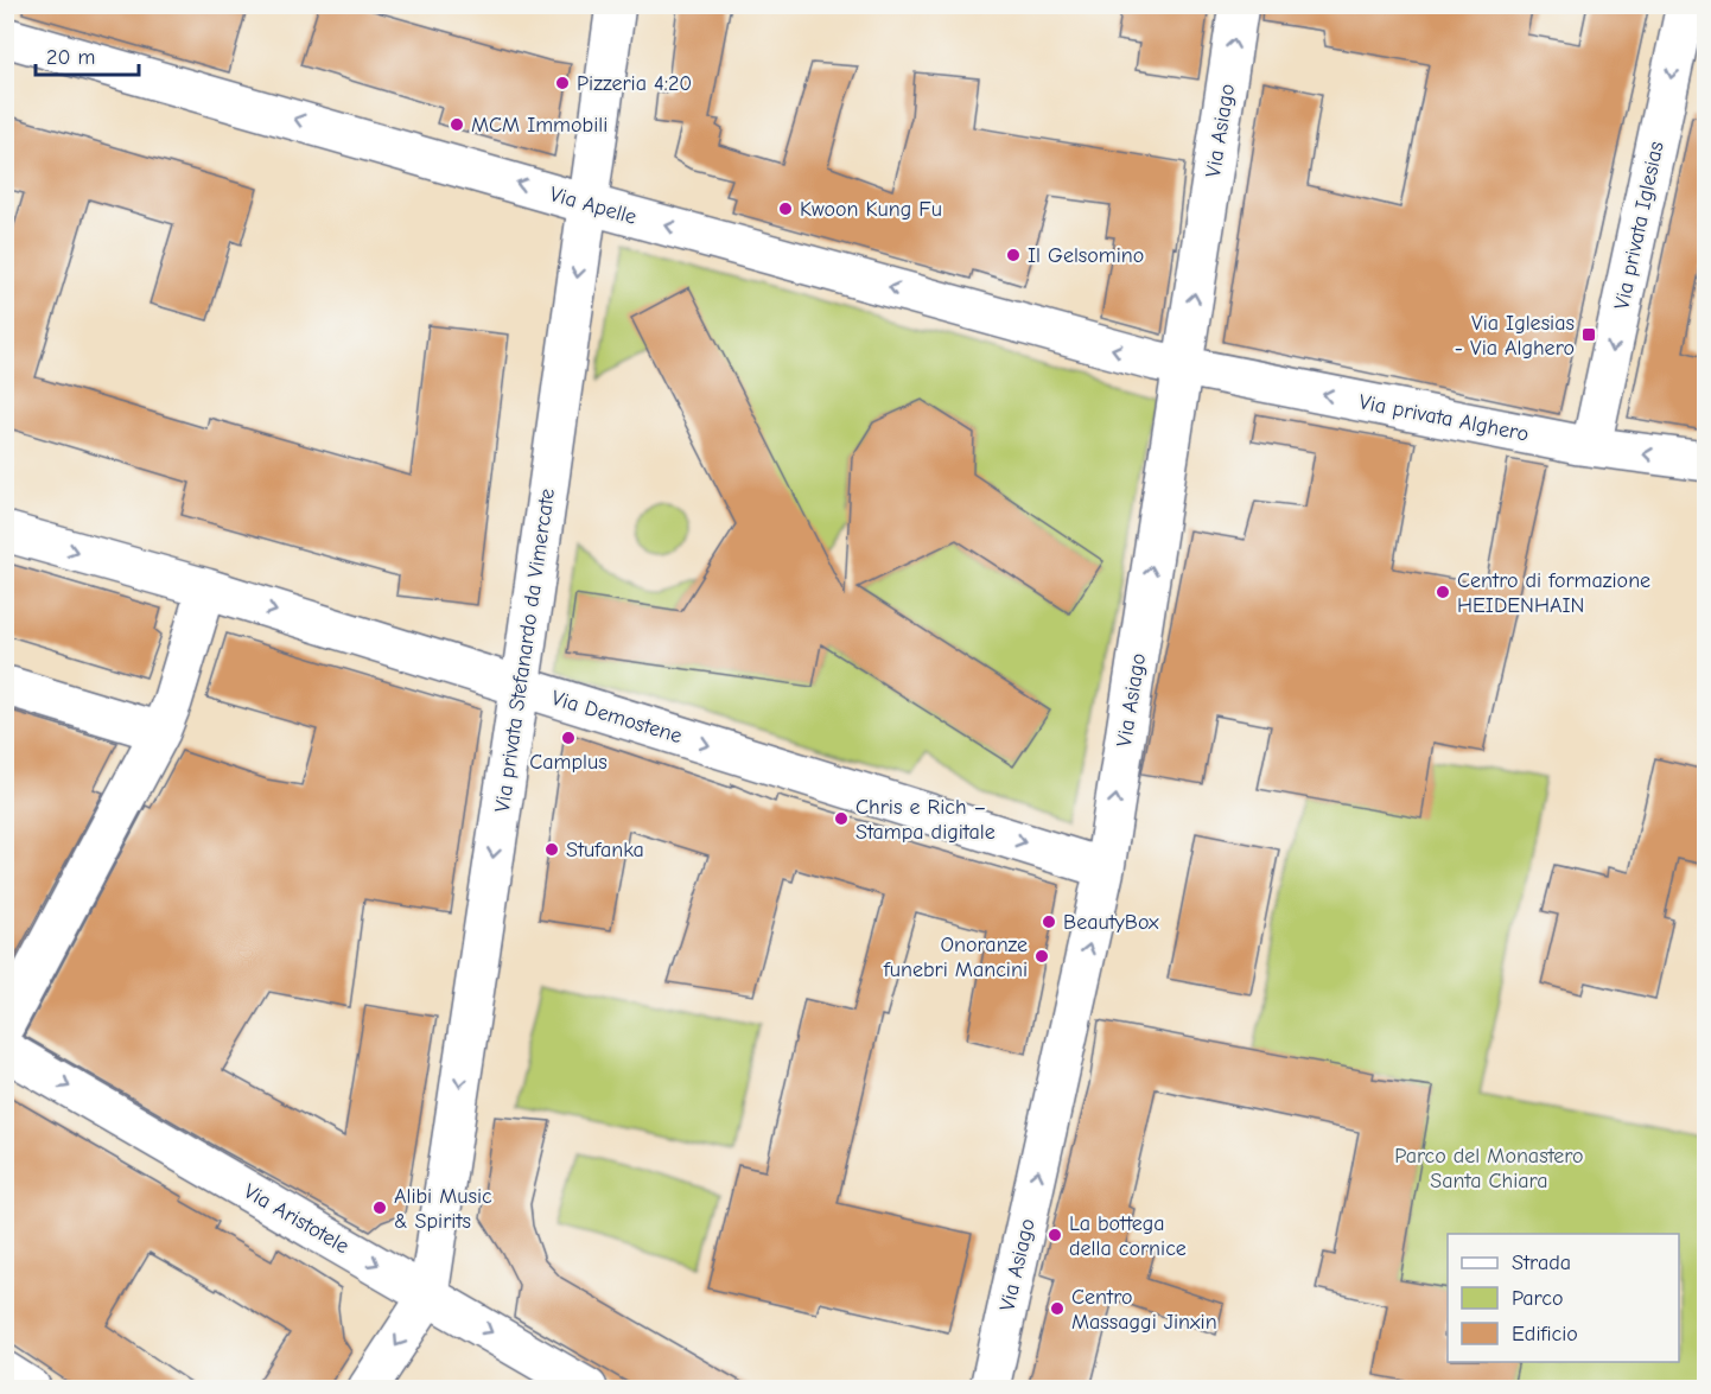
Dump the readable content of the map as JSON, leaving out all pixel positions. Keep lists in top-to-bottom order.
{
  "streets": {
    "street": [
      "Via Asiago",
      "Via Apelle",
      "Via privata Iglesias",
      "Via privata Alghero",
      "Via privata Stefanardo da Vimercate",
      "Via Demostene",
      "Via Aristotele"
    ]
  },
  "crossings": [
    ["Via Asiago", "Via Apelle"],
    ["Via Asiago", "Via privata Alghero"],
    ["Via Asiago", "Via Demostene"],
    ["Via Apelle", "Via privata Alghero"],
    ["Via Apelle", "Via privata Stefanardo da Vimercate"],
    ["Via privata Iglesias", "Via privata Alghero"],
    ["Via privata Stefanardo da Vimercate", "Via Demostene"],
    ["Via privata Stefanardo da Vimercate", "Via Aristotele"]
  ],
  "one_way": [
    "Via Asiago",
    "Via Apelle",
    "Via privata Iglesias",
    "Via privata Alghero",
    "Via privata Stefanardo da Vimercate",
    "Via Demostene",
    "Via Aristotele"
  ],
  "parks": ["Parco del Monastero Santa Chiara"],
  "places": {
    "other": [
      "Pizzeria 4:20",
      "MCM Immobili",
      "Kwoon Kung Fu",
      "Il Gelsomino",
      "Centro di formazione HEIDENHAIN",
      "Camplus",
      "Chris e Rich – Stampa digitale",
      "Stufanka",
      "BeautyBox",
      "Onoranze funebri Mancini",
      "Alibi Music & Spirits",
      "La bottega della cornice",
      "Centro Massaggi Jinxin"
    ],
    "transit": ["Via Iglesias - Via Alghero"]
  },
  "legend": ["Strada", "Parco", "Edificio"],
  "scale_bar": "20 m"
}
